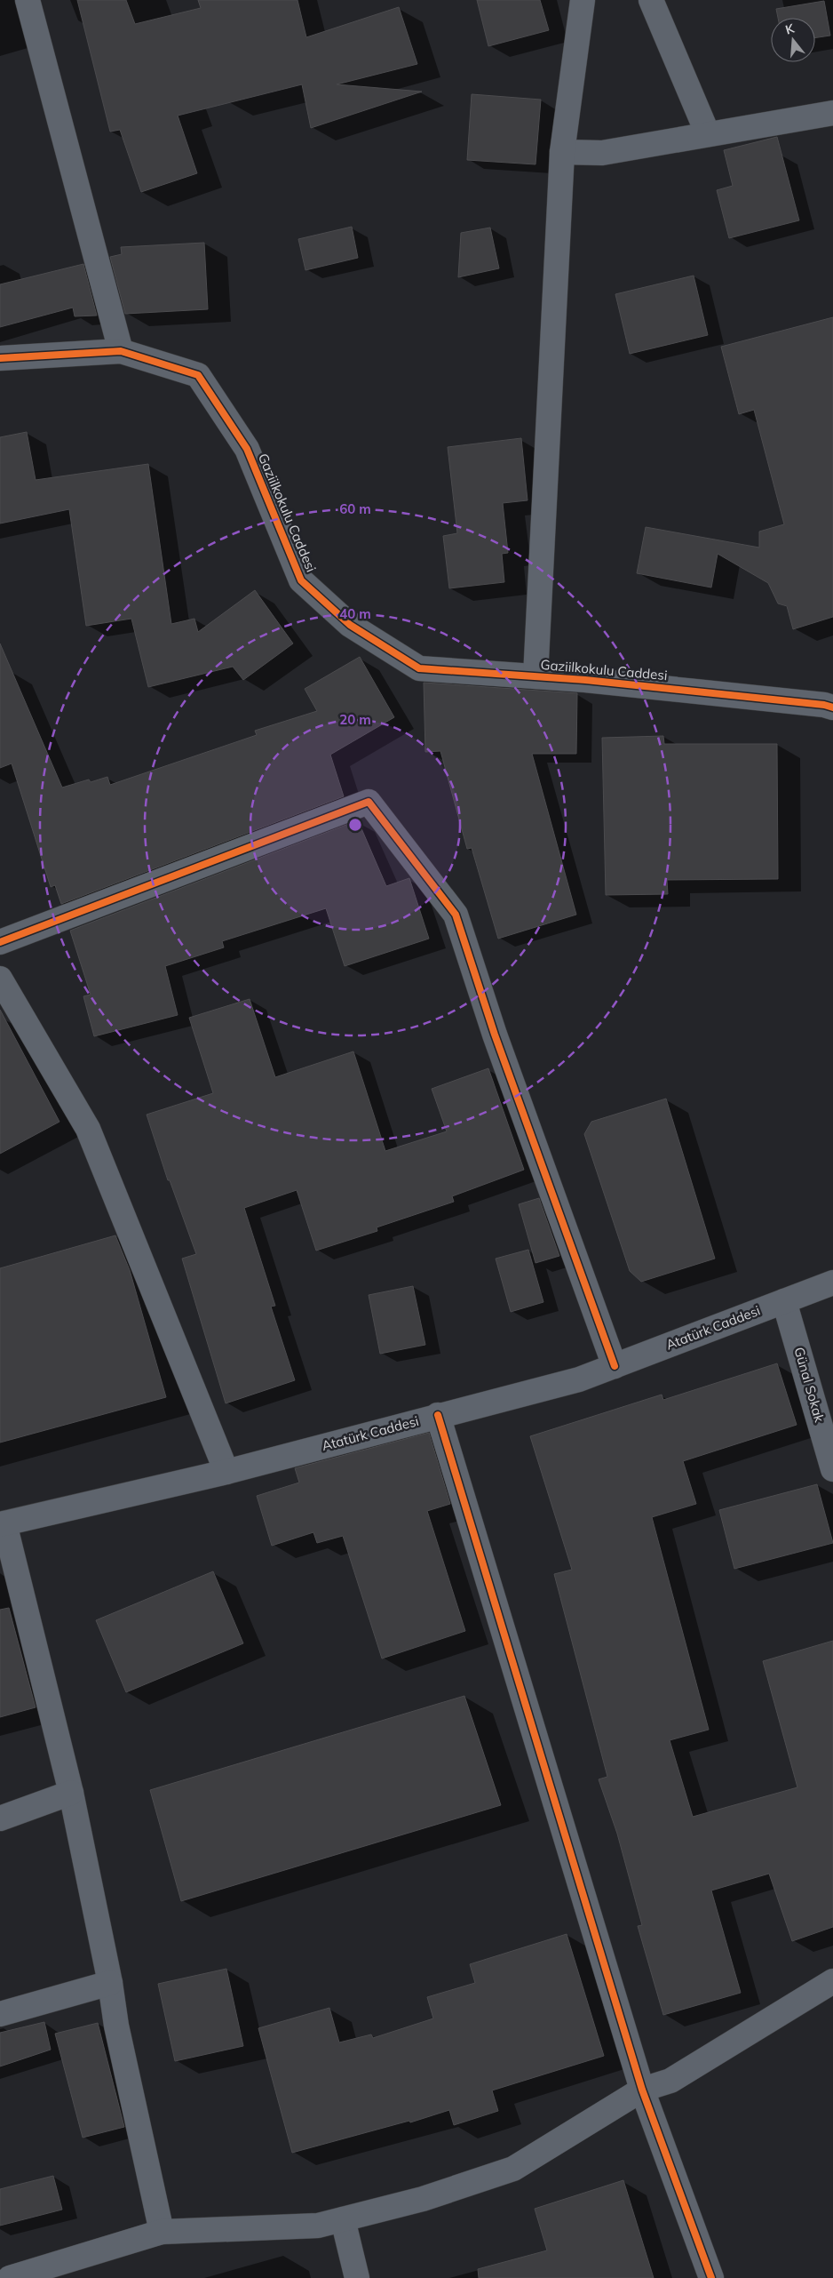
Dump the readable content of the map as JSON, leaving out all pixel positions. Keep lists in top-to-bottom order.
{
  "streets": {
    "street": ["Gaziilkokulu Caddesi", "Atatürk Caddesi", "Günal Sokak"]
  },
  "crossings": [
    ["Atatürk Caddesi", "Günal Sokak"]
  ],
  "north": "top",
  "rings": ["60 m", "40 m", "20 m"]
}
